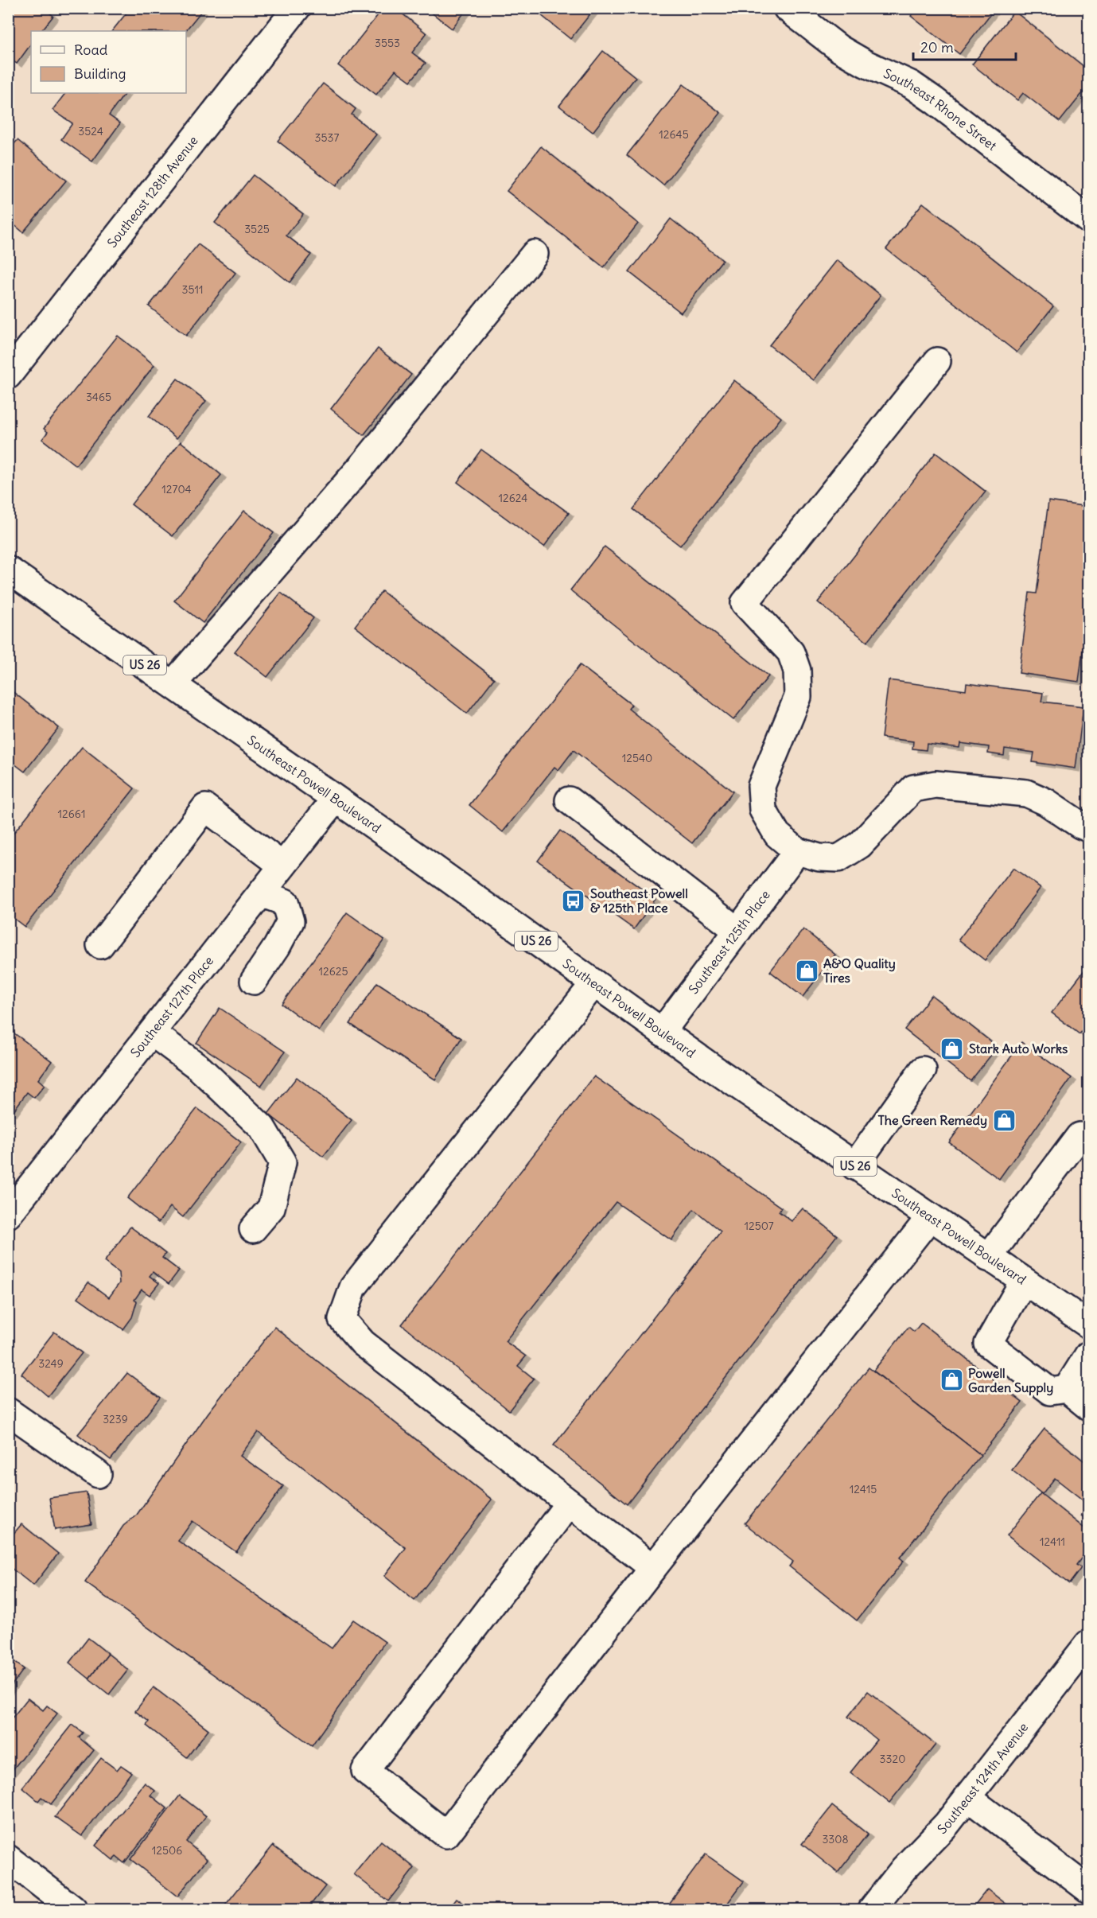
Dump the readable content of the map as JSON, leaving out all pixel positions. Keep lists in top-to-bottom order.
{
  "streets": {
    "street": [
      "Southeast Rhone Street",
      "Southeast 128th Avenue",
      "US 26",
      "Southeast Powell Boulevard",
      "Southeast 125th Place",
      "Southeast 127th Place",
      "Southeast 124th Avenue"
    ]
  },
  "crossings": [
    ["Southeast Powell Boulevard", "Southeast 125th Place"],
    ["Southeast Powell Boulevard", "Southeast 127th Place"]
  ],
  "places": {
    "bus stop": ["Southeast Powell & 125th Place"],
    "shop": [
      "A&O Quality Tires",
      "Stark Auto Works",
      "The Green Remedy",
      "Powell Garden Supply"
    ]
  },
  "house_numbers": [
    "3553",
    "3524",
    "12645",
    "3537",
    "3525",
    "3511",
    "3465",
    "12704",
    "12624",
    "12540",
    "12661",
    "12625",
    "12507",
    "3249",
    "3239",
    "12415",
    "12411",
    "3320",
    "3308",
    "12506"
  ],
  "legend": ["Road", "Building"],
  "scale_bar": "20 m"
}
